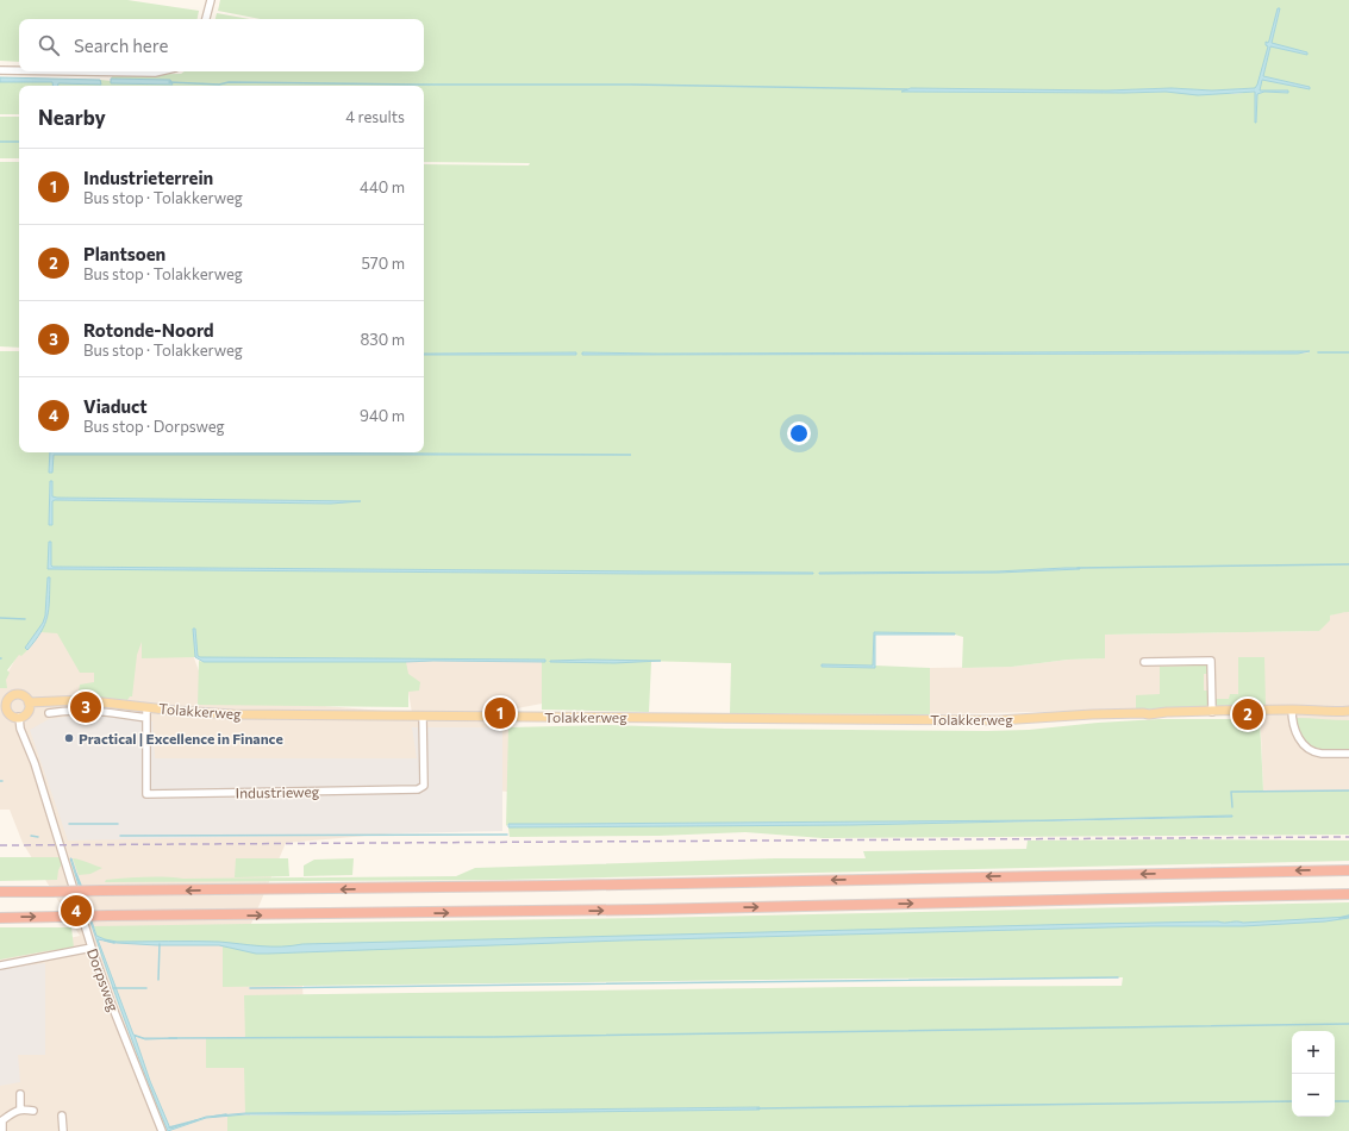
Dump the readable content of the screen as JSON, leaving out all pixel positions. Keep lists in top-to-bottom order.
{
  "streets": {
    "main road": ["Tolakkerweg"],
    "street": ["Industrieweg", "Dorpsweg"]
  },
  "crossings": [
    ["Tolakkerweg", "Industrieweg"],
    ["Tolakkerweg", "Dorpsweg"]
  ],
  "places": ["Practical | Excellence in Finance"],
  "page": {
    "search": "Search here",
    "heading": ["Nearby", "4 results"],
    "list": [
      {
        "mark": "1",
        "name": "Industrieterrein",
        "note": "Bus stop · Tolakkerweg",
        "value": "440 m"
      },
      {
        "mark": "2",
        "name": "Plantsoen",
        "note": "Bus stop · Tolakkerweg",
        "value": "570 m"
      },
      {
        "mark": "3",
        "name": "Rotonde-Noord",
        "note": "Bus stop · Tolakkerweg",
        "value": "830 m"
      },
      {
        "mark": "4",
        "name": "Viaduct",
        "note": "Bus stop · Dorpsweg",
        "value": "940 m"
      }
    ],
    "pins": [
      "3",
      "1",
      "2",
      "4"
    ],
    "map_buttons": ["+", "−"]
  }
}
